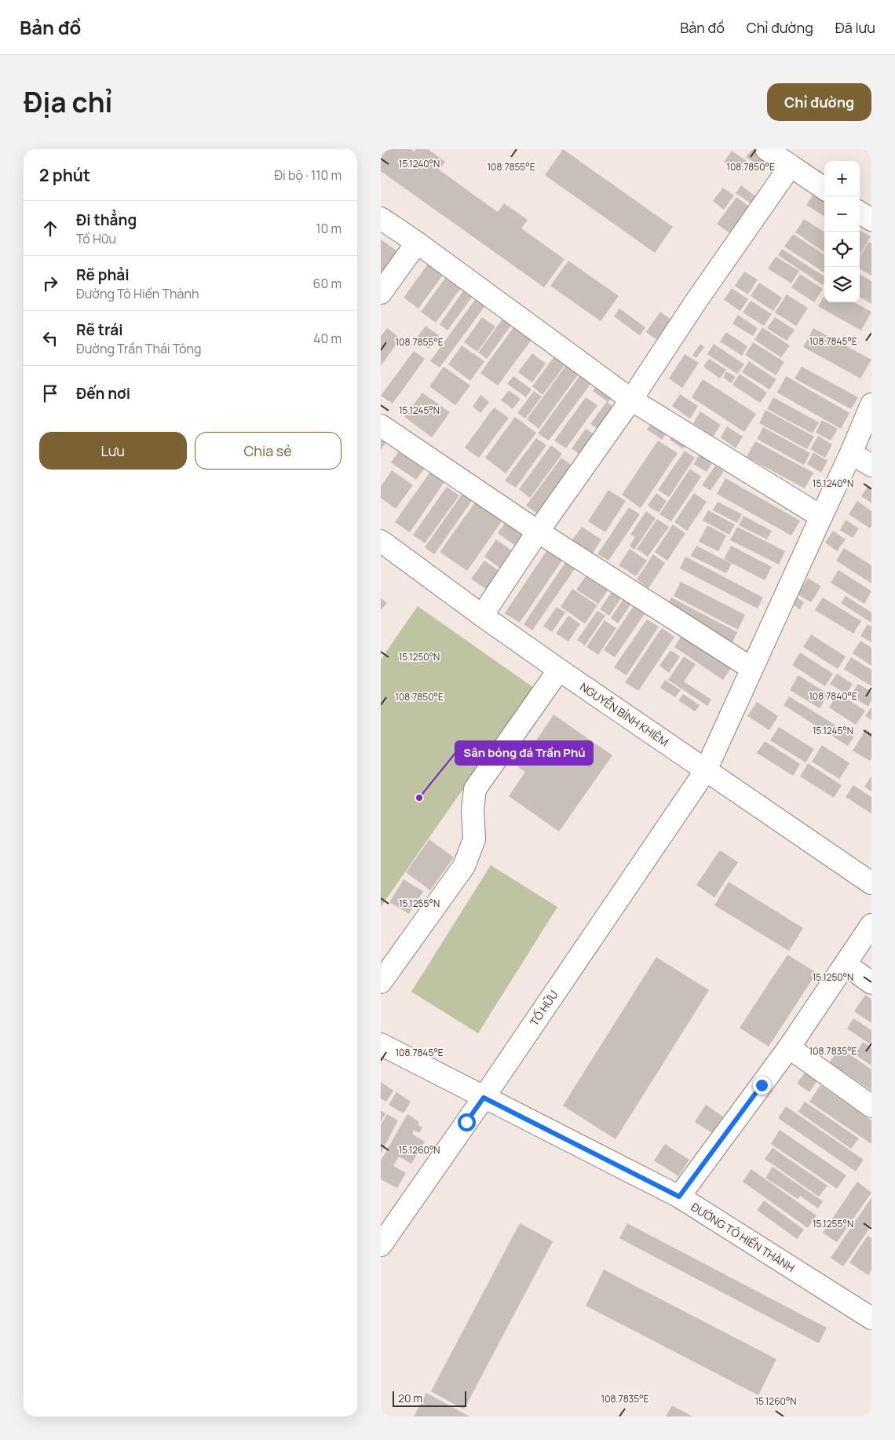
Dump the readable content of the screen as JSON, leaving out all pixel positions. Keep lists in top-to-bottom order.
{
  "streets": {
    "street": ["NGUYỄN BÌNH KHIÊM", "TỐ HỮU", "ĐƯỜNG TÔ HIẾN THÀNH"]
  },
  "crossings": [
    ["NGUYỄN BÌNH KHIÊM", "TỐ HỮU"],
    ["TỐ HỮU", "ĐƯỜNG TÔ HIẾN THÀNH"]
  ],
  "places": ["Sân bóng đá Trần Phú"],
  "scale_bar": "20 m",
  "page": {
    "header": "Bản đồ",
    "nav": ["Bản đồ", "Chỉ đường", "Đã lưu"],
    "title": "Địa chỉ",
    "buttons": [
      "Chỉ đường",
      ["Lưu", "Chia sẻ"]
    ],
    "heading": ["2 phút", "Đi bộ · 110 m"],
    "map_buttons": ["+", "−"],
    "list": [
      ["Đi thẳng", "Tố Hữu", "10 m"],
      ["Rẽ phải", "Đường Tô Hiến Thành", "60 m"],
      ["Rẽ trái", "Đường Trần Thái Tông", "40 m"],
      "Đến nơi"
    ],
    "scale": "20 m"
  },
  "coordinates": [
    "15.1240°N",
    "108.7855°E",
    "108.7850°E",
    "108.7845°E",
    "15.1245°N",
    "15.1250°N",
    "108.7840°E",
    "15.1255°N",
    "108.7835°E",
    "15.1260°N"
  ]
}
